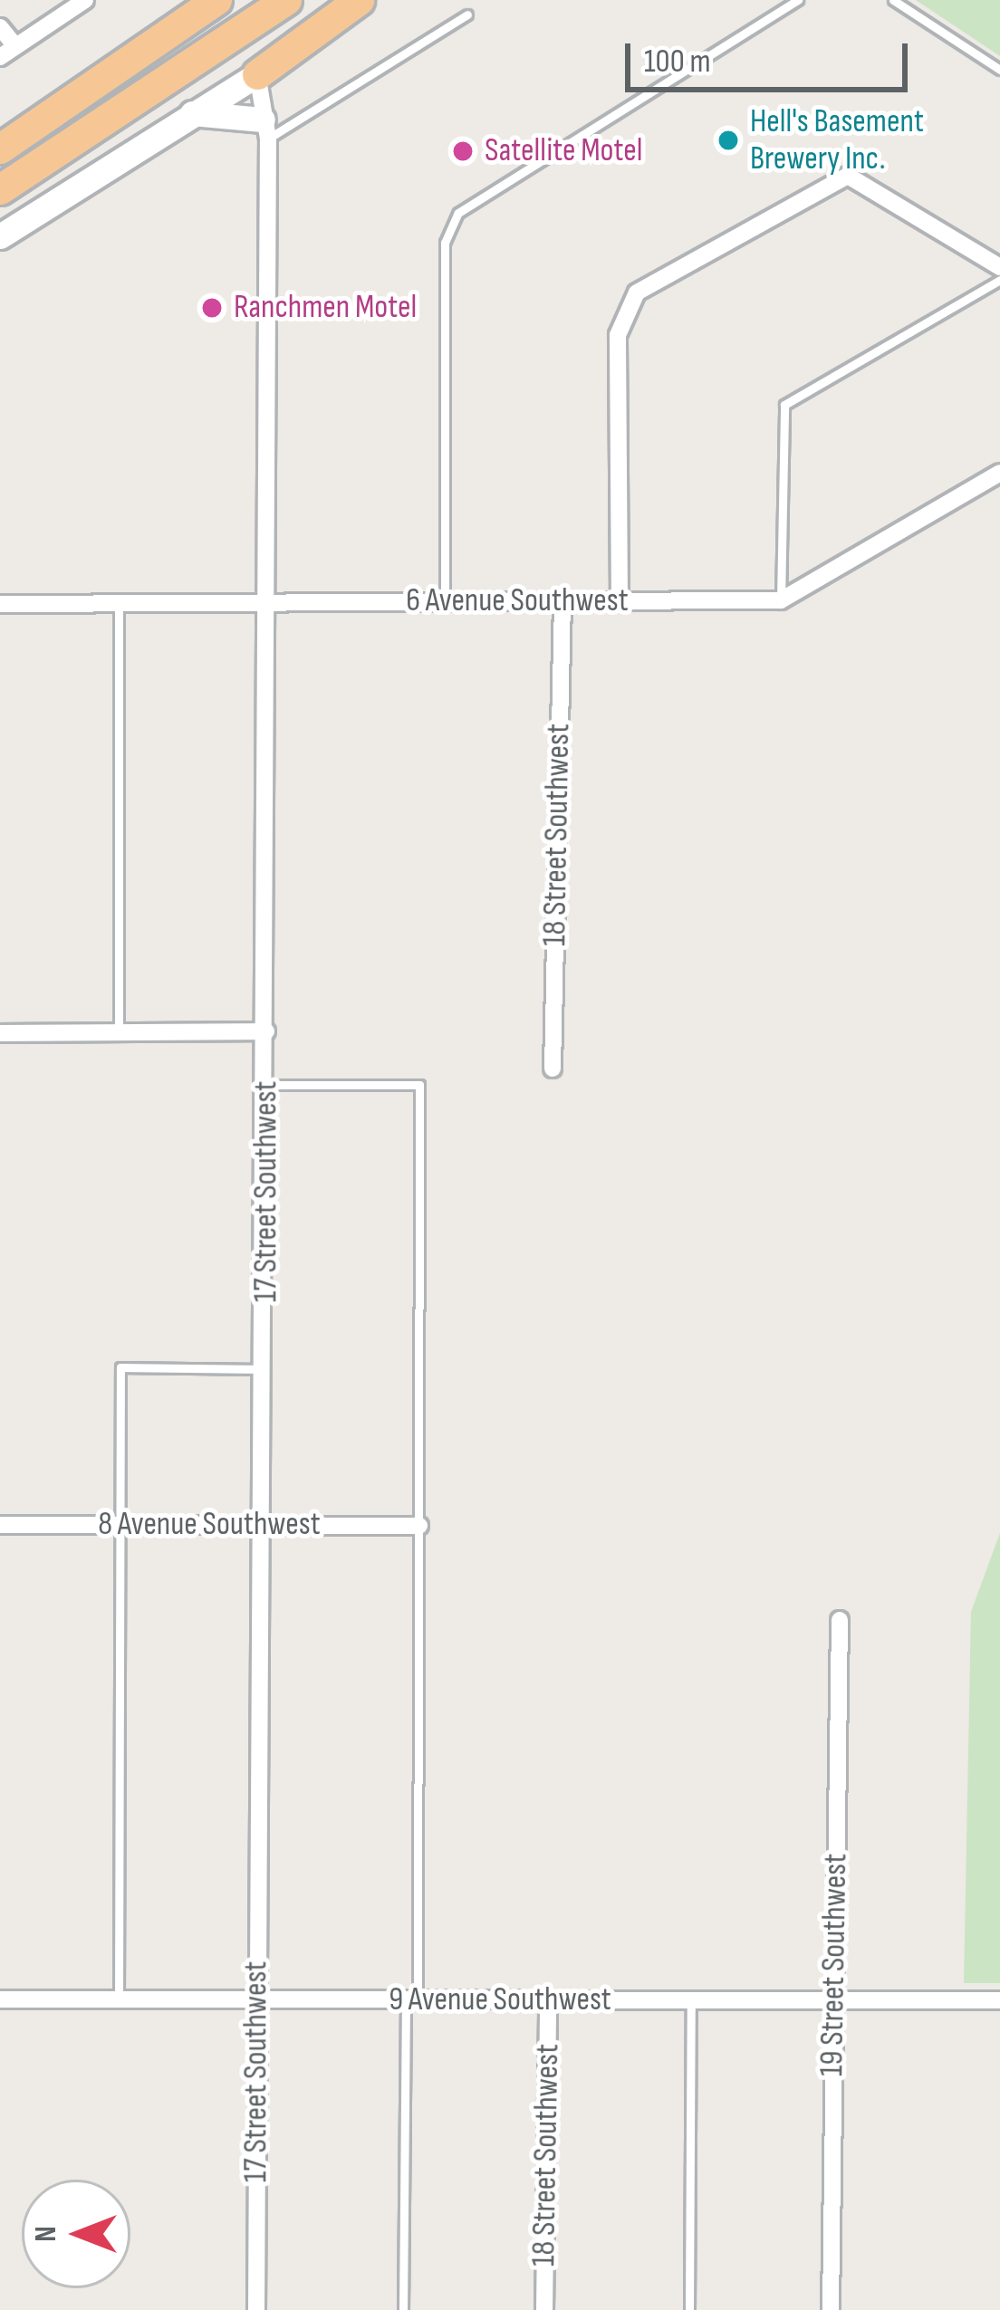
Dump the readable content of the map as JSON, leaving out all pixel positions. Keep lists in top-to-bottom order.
{
  "streets": {
    "street": [
      "6 Avenue Southwest",
      "18 Street Southwest",
      "17 Street Southwest",
      "8 Avenue Southwest",
      "19 Street Southwest",
      "9 Avenue Southwest"
    ]
  },
  "crossings": [
    ["6 Avenue Southwest", "18 Street Southwest"],
    ["6 Avenue Southwest", "17 Street Southwest"],
    ["18 Street Southwest", "9 Avenue Southwest"],
    ["17 Street Southwest", "8 Avenue Southwest"],
    ["17 Street Southwest", "9 Avenue Southwest"],
    ["19 Street Southwest", "9 Avenue Southwest"]
  ],
  "places": ["Hell's Basement Brewery Inc.", "Satellite Motel", "Ranchmen Motel"],
  "scale_bar": "100 m",
  "north": "left"
}
